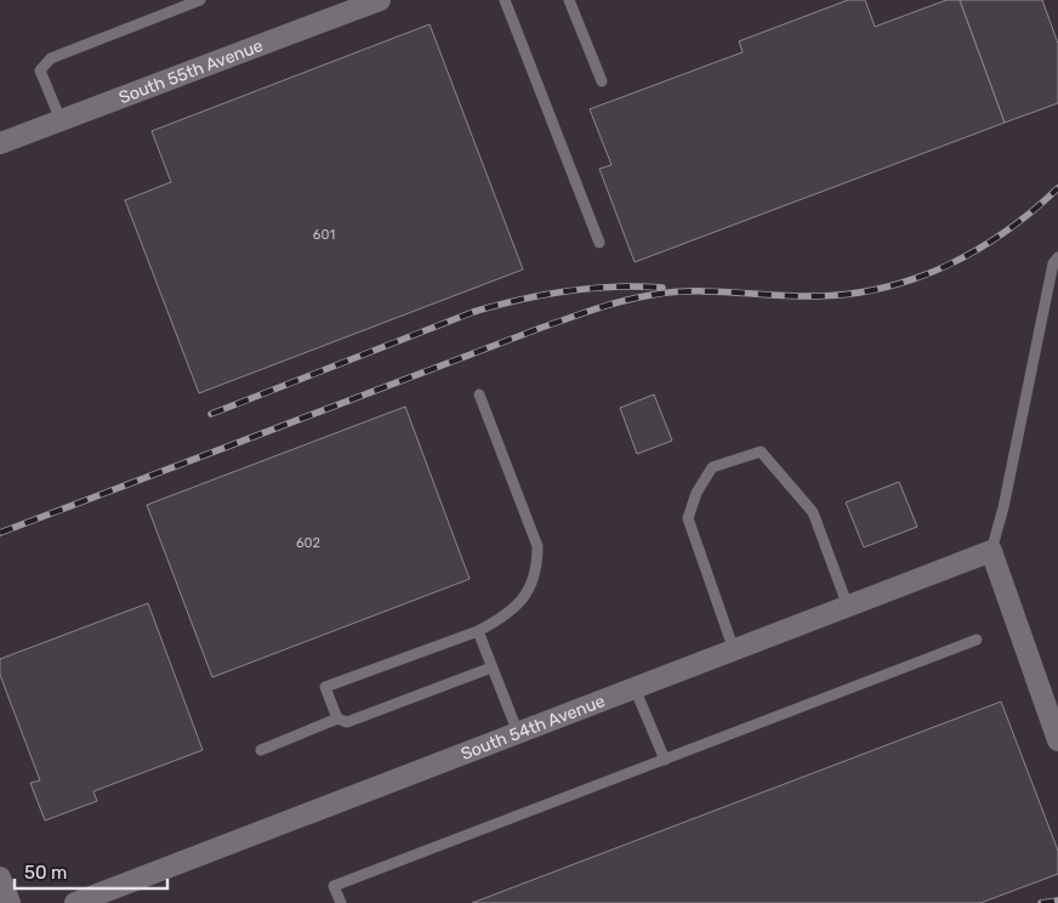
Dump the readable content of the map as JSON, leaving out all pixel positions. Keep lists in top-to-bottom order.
{
  "streets": {
    "street": ["South 55th Avenue", "South 54th Avenue"]
  },
  "house_numbers": ["601", "602"],
  "scale_bar": "50 m"
}
